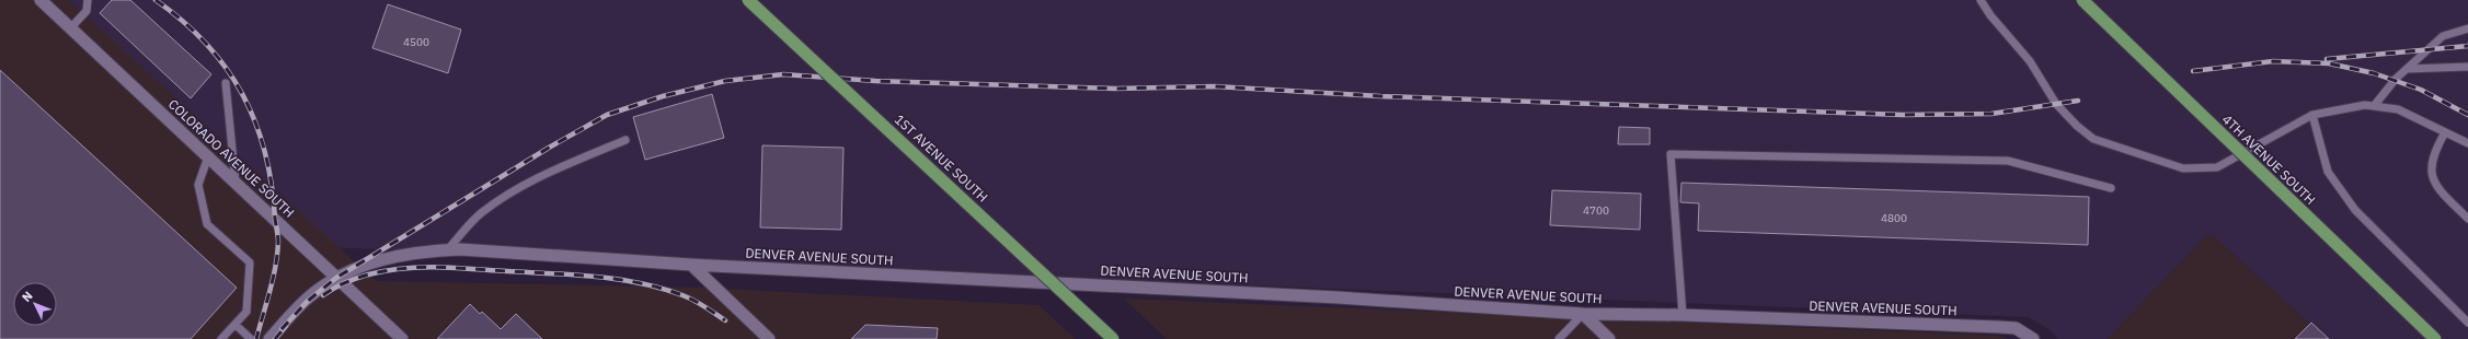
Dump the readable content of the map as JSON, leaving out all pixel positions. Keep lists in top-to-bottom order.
{
  "streets": {
    "main road": ["1ST AVENUE SOUTH", "4TH AVENUE SOUTH"],
    "street": ["COLORADO AVENUE SOUTH", "DENVER AVENUE SOUTH"]
  },
  "crossings": [
    ["COLORADO AVENUE SOUTH", "DENVER AVENUE SOUTH"]
  ],
  "house_numbers": ["4500", "4700", "4800"],
  "north": "top left"
}
